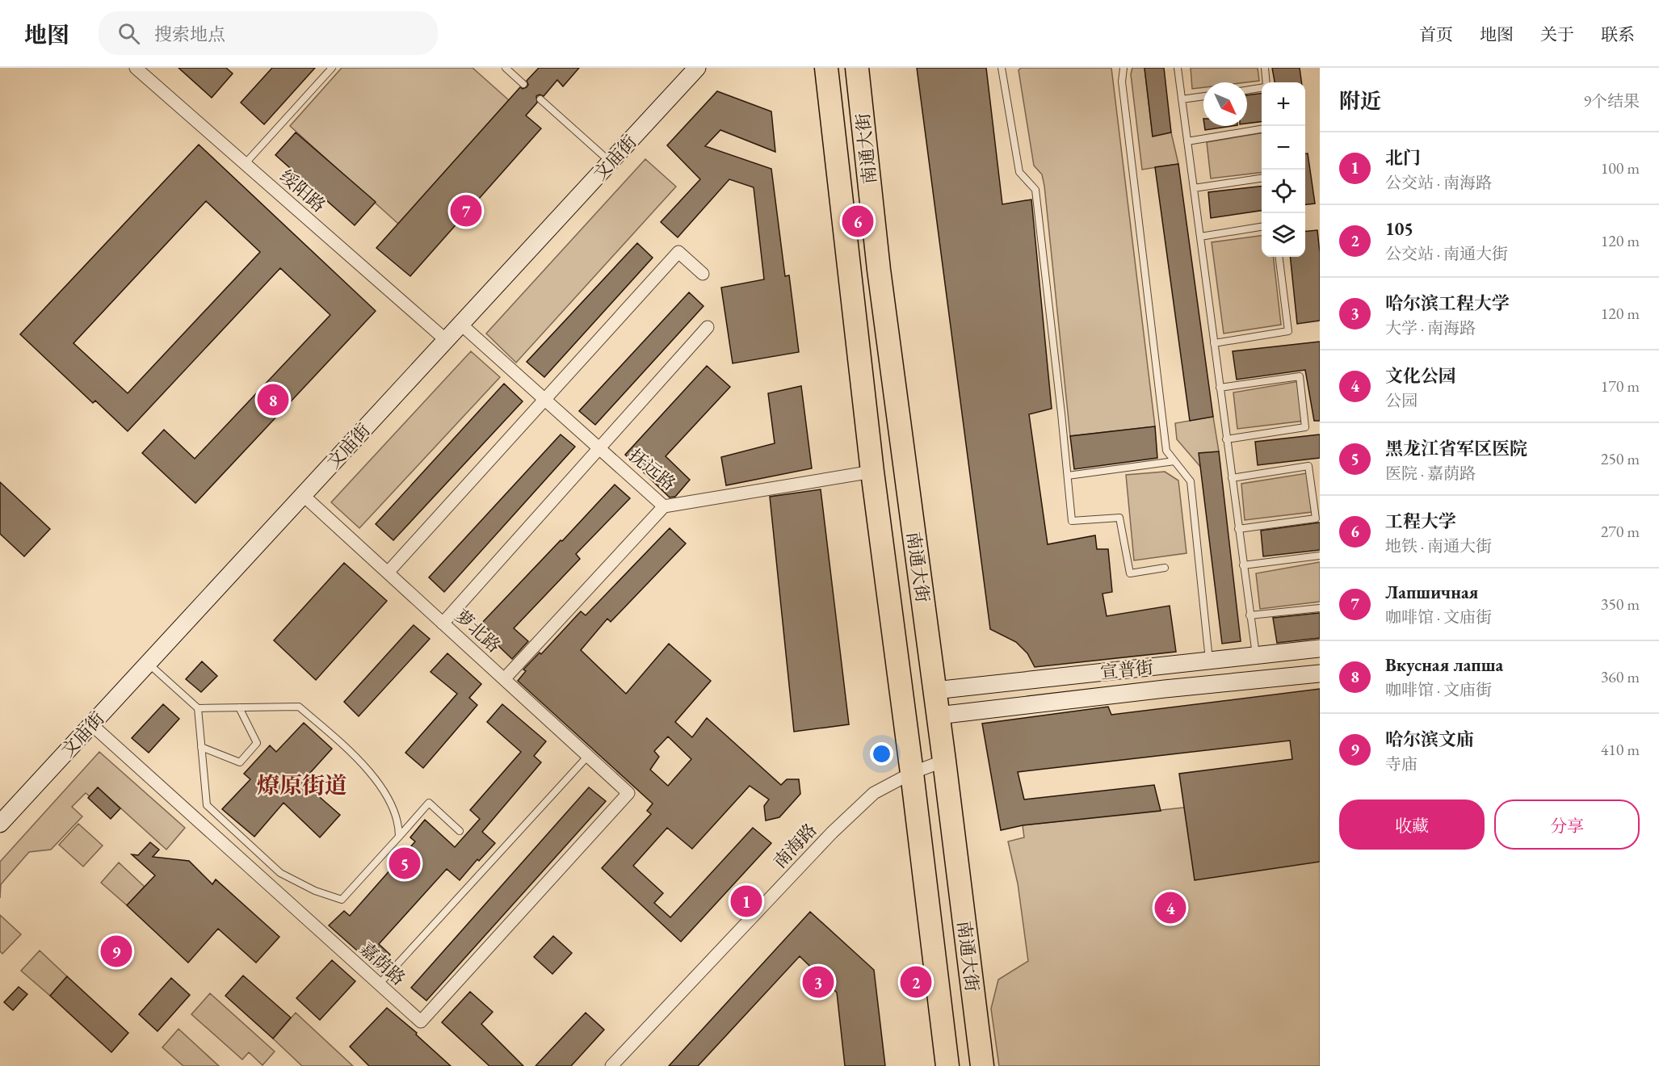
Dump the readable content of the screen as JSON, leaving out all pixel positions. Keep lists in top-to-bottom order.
{
  "streets": {
    "highway": ["南通大街"],
    "main road": ["文庙街", "宣普街"],
    "street": [
      "绥阳路",
      "抚远路",
      "萝北路",
      "南海路",
      "嘉荫路"
    ]
  },
  "crossings": [
    ["南通大街", "抚远路"],
    ["南通大街", "宣普街"],
    ["南通大街", "南海路"],
    ["文庙街", "绥阳路"],
    ["文庙街", "抚远路"],
    ["文庙街", "萝北路"],
    ["文庙街", "嘉荫路"],
    ["萝北路", "嘉荫路"]
  ],
  "districts": ["燎原街道"],
  "north": "bottom right",
  "page": {
    "header": "地图",
    "search": "搜索地点",
    "nav": [
      "首页",
      "地图",
      "关于",
      "联系"
    ],
    "heading": ["附近", "9个结果"],
    "map_buttons": ["+", "−"],
    "list": [
      {
        "mark": "1",
        "name": "北门",
        "note": "公交站 · 南海路",
        "value": "100 m"
      },
      {
        "mark": "2",
        "name": "105",
        "note": "公交站 · 南通大街",
        "value": "120 m"
      },
      {
        "mark": "3",
        "name": "哈尔滨工程大学",
        "note": "大学 · 南海路",
        "value": "120 m"
      },
      {
        "mark": "4",
        "name": "文化公园",
        "note": "公园",
        "value": "170 m"
      },
      {
        "mark": "5",
        "name": "黑龙江省军区医院",
        "note": "医院 · 嘉荫路",
        "value": "250 m"
      },
      {
        "mark": "6",
        "name": "工程大学",
        "note": "地铁 · 南通大街",
        "value": "270 m"
      },
      {
        "mark": "7",
        "name": "Лапшичная",
        "note": "咖啡馆 · 文庙街",
        "value": "350 m"
      },
      {
        "mark": "8",
        "name": "Вкусная лапша",
        "note": "咖啡馆 · 文庙街",
        "value": "360 m"
      },
      {
        "mark": "9",
        "name": "哈尔滨文庙",
        "note": "寺庙",
        "value": "410 m"
      }
    ],
    "pins": [
      "7",
      "6",
      "8",
      "5",
      "1",
      "4",
      "9",
      "2",
      "3"
    ],
    "buttons": ["收藏", "分享"]
  }
}
